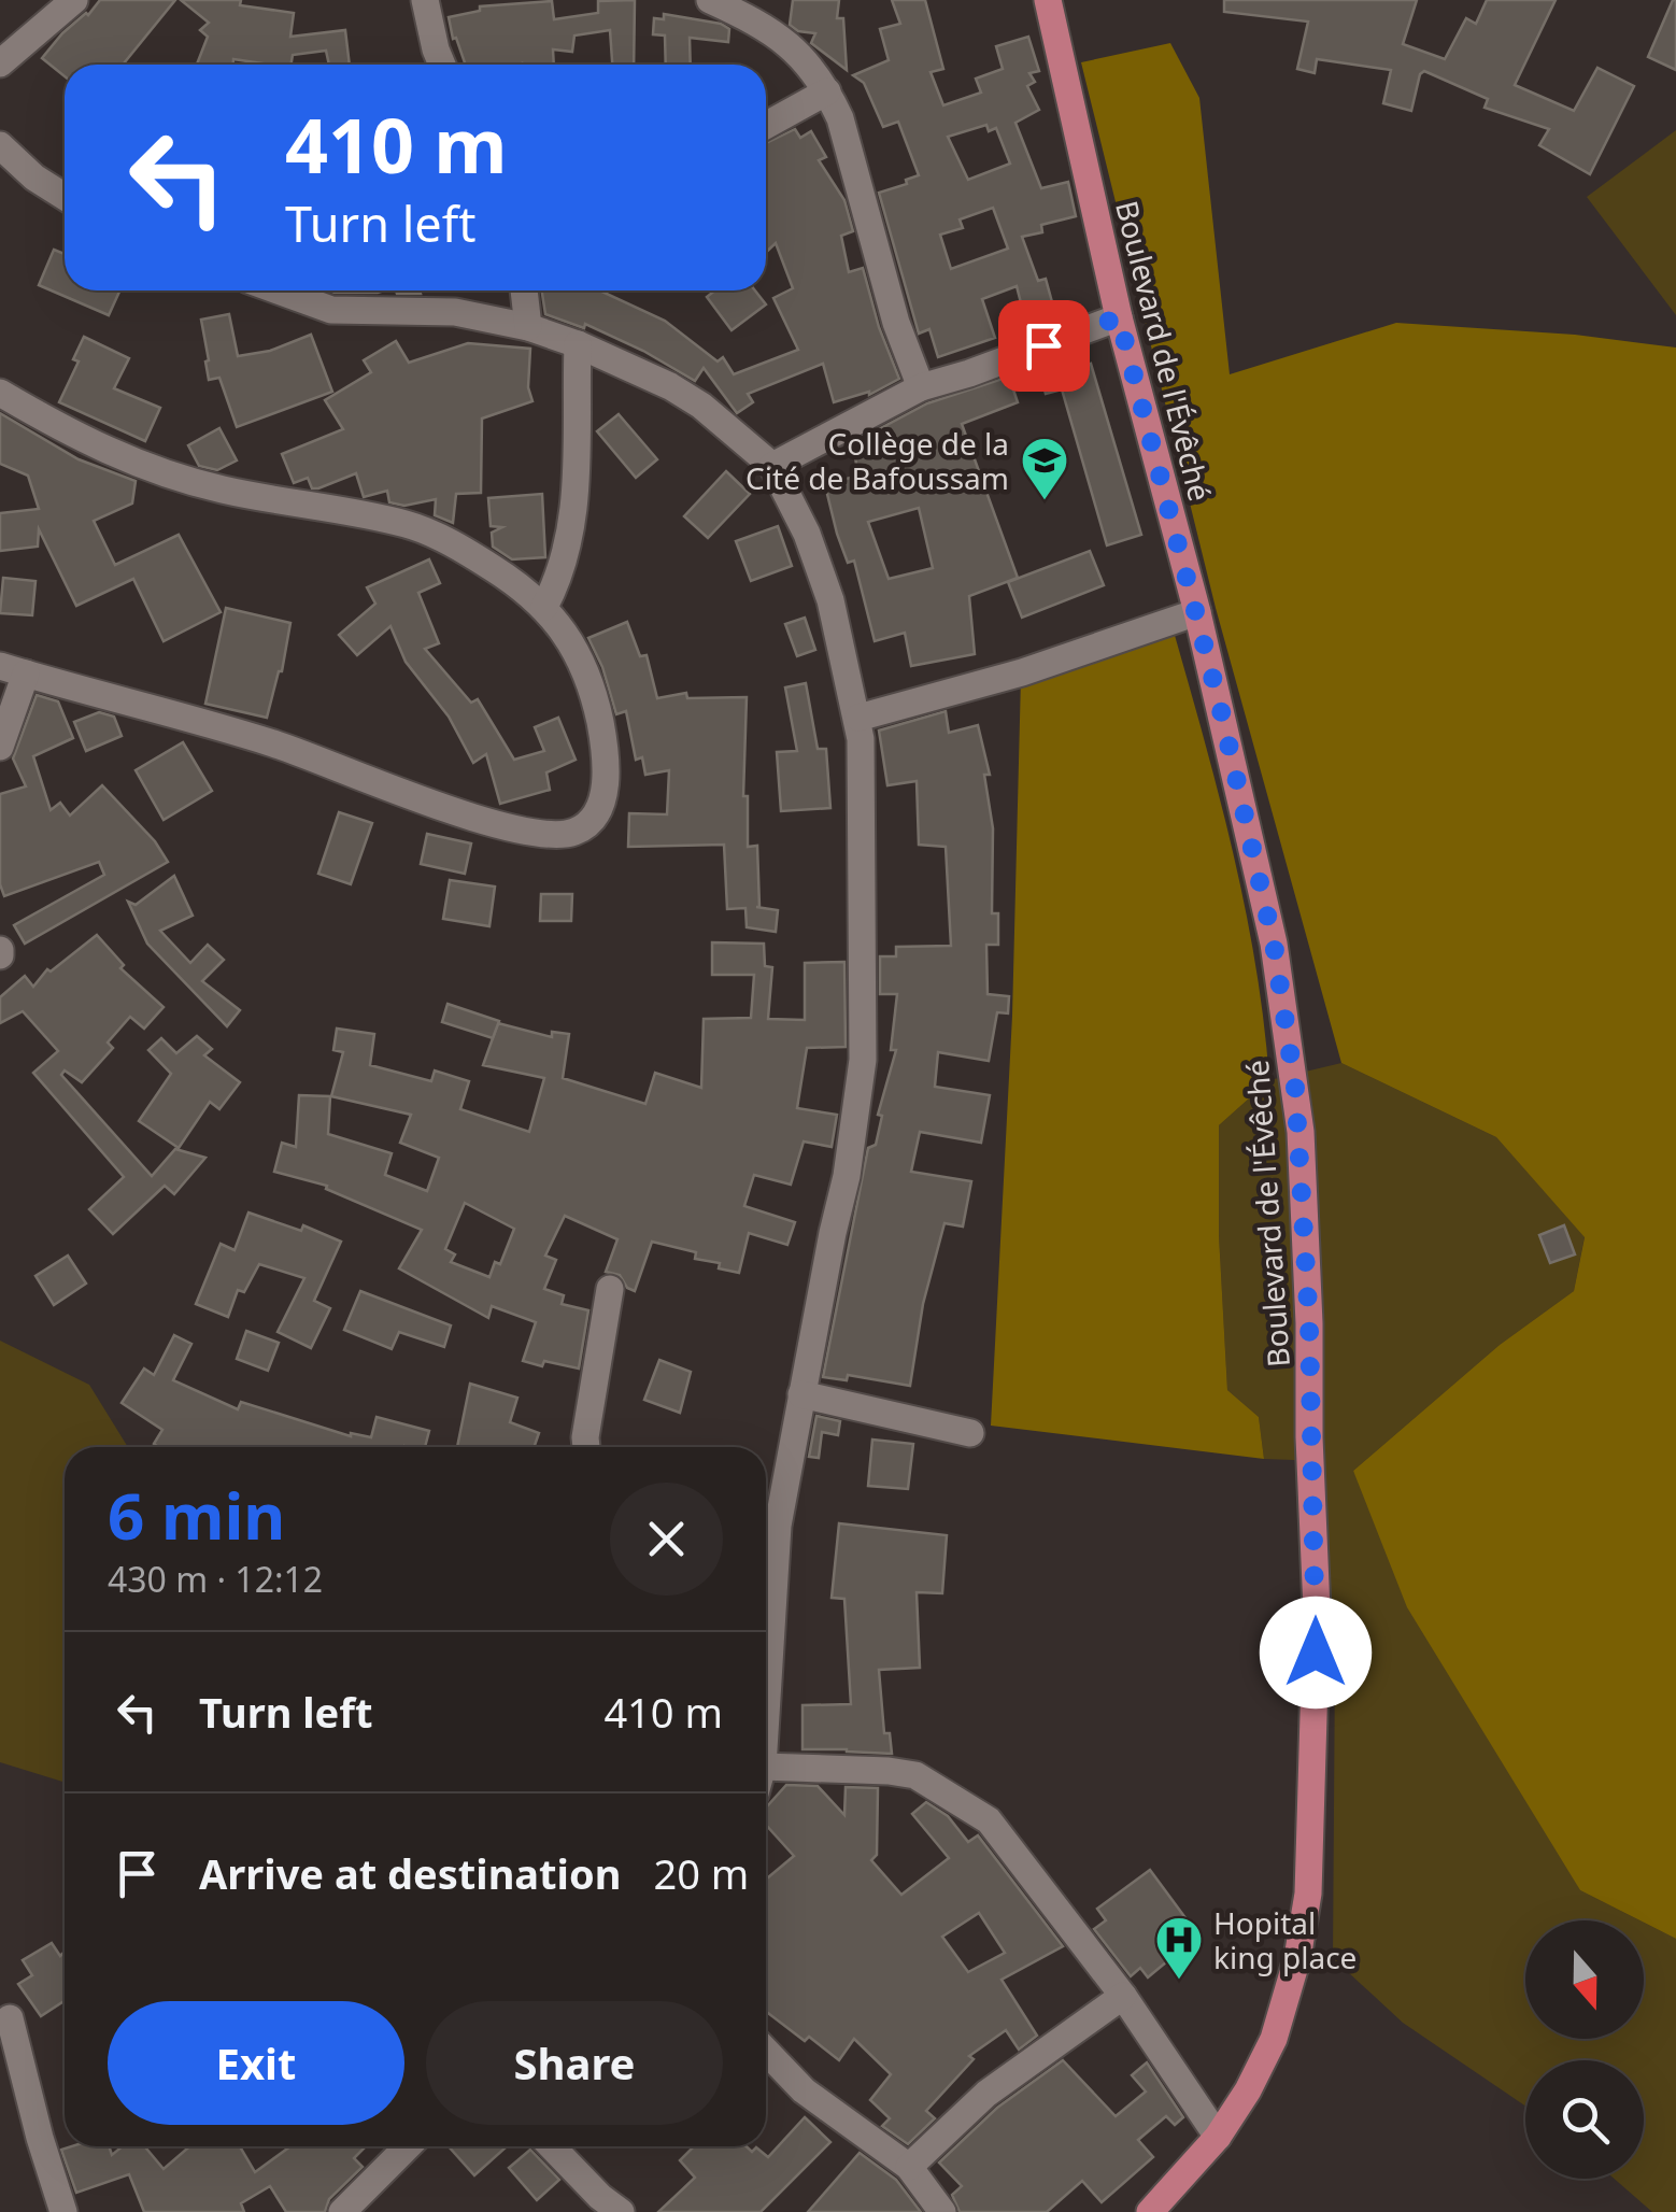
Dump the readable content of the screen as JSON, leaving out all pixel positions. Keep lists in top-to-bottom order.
{
  "streets": {
    "main road": ["Boulevard de l'Évêché"]
  },
  "places": {
    "school or university": ["Collège de la Cité de Bafoussam"],
    "hospital": ["Hopital king place"]
  },
  "north": "bottom",
  "page": {
    "turn": ["410 m", "Turn left"],
    "heading": ["6 min", "430 m · 12:12"],
    "list": [
      {
        "name": "Turn left",
        "value": "410 m"
      },
      {
        "name": "Arrive at destination",
        "value": "20 m"
      }
    ],
    "buttons": ["Exit", "Share"]
  }
}
